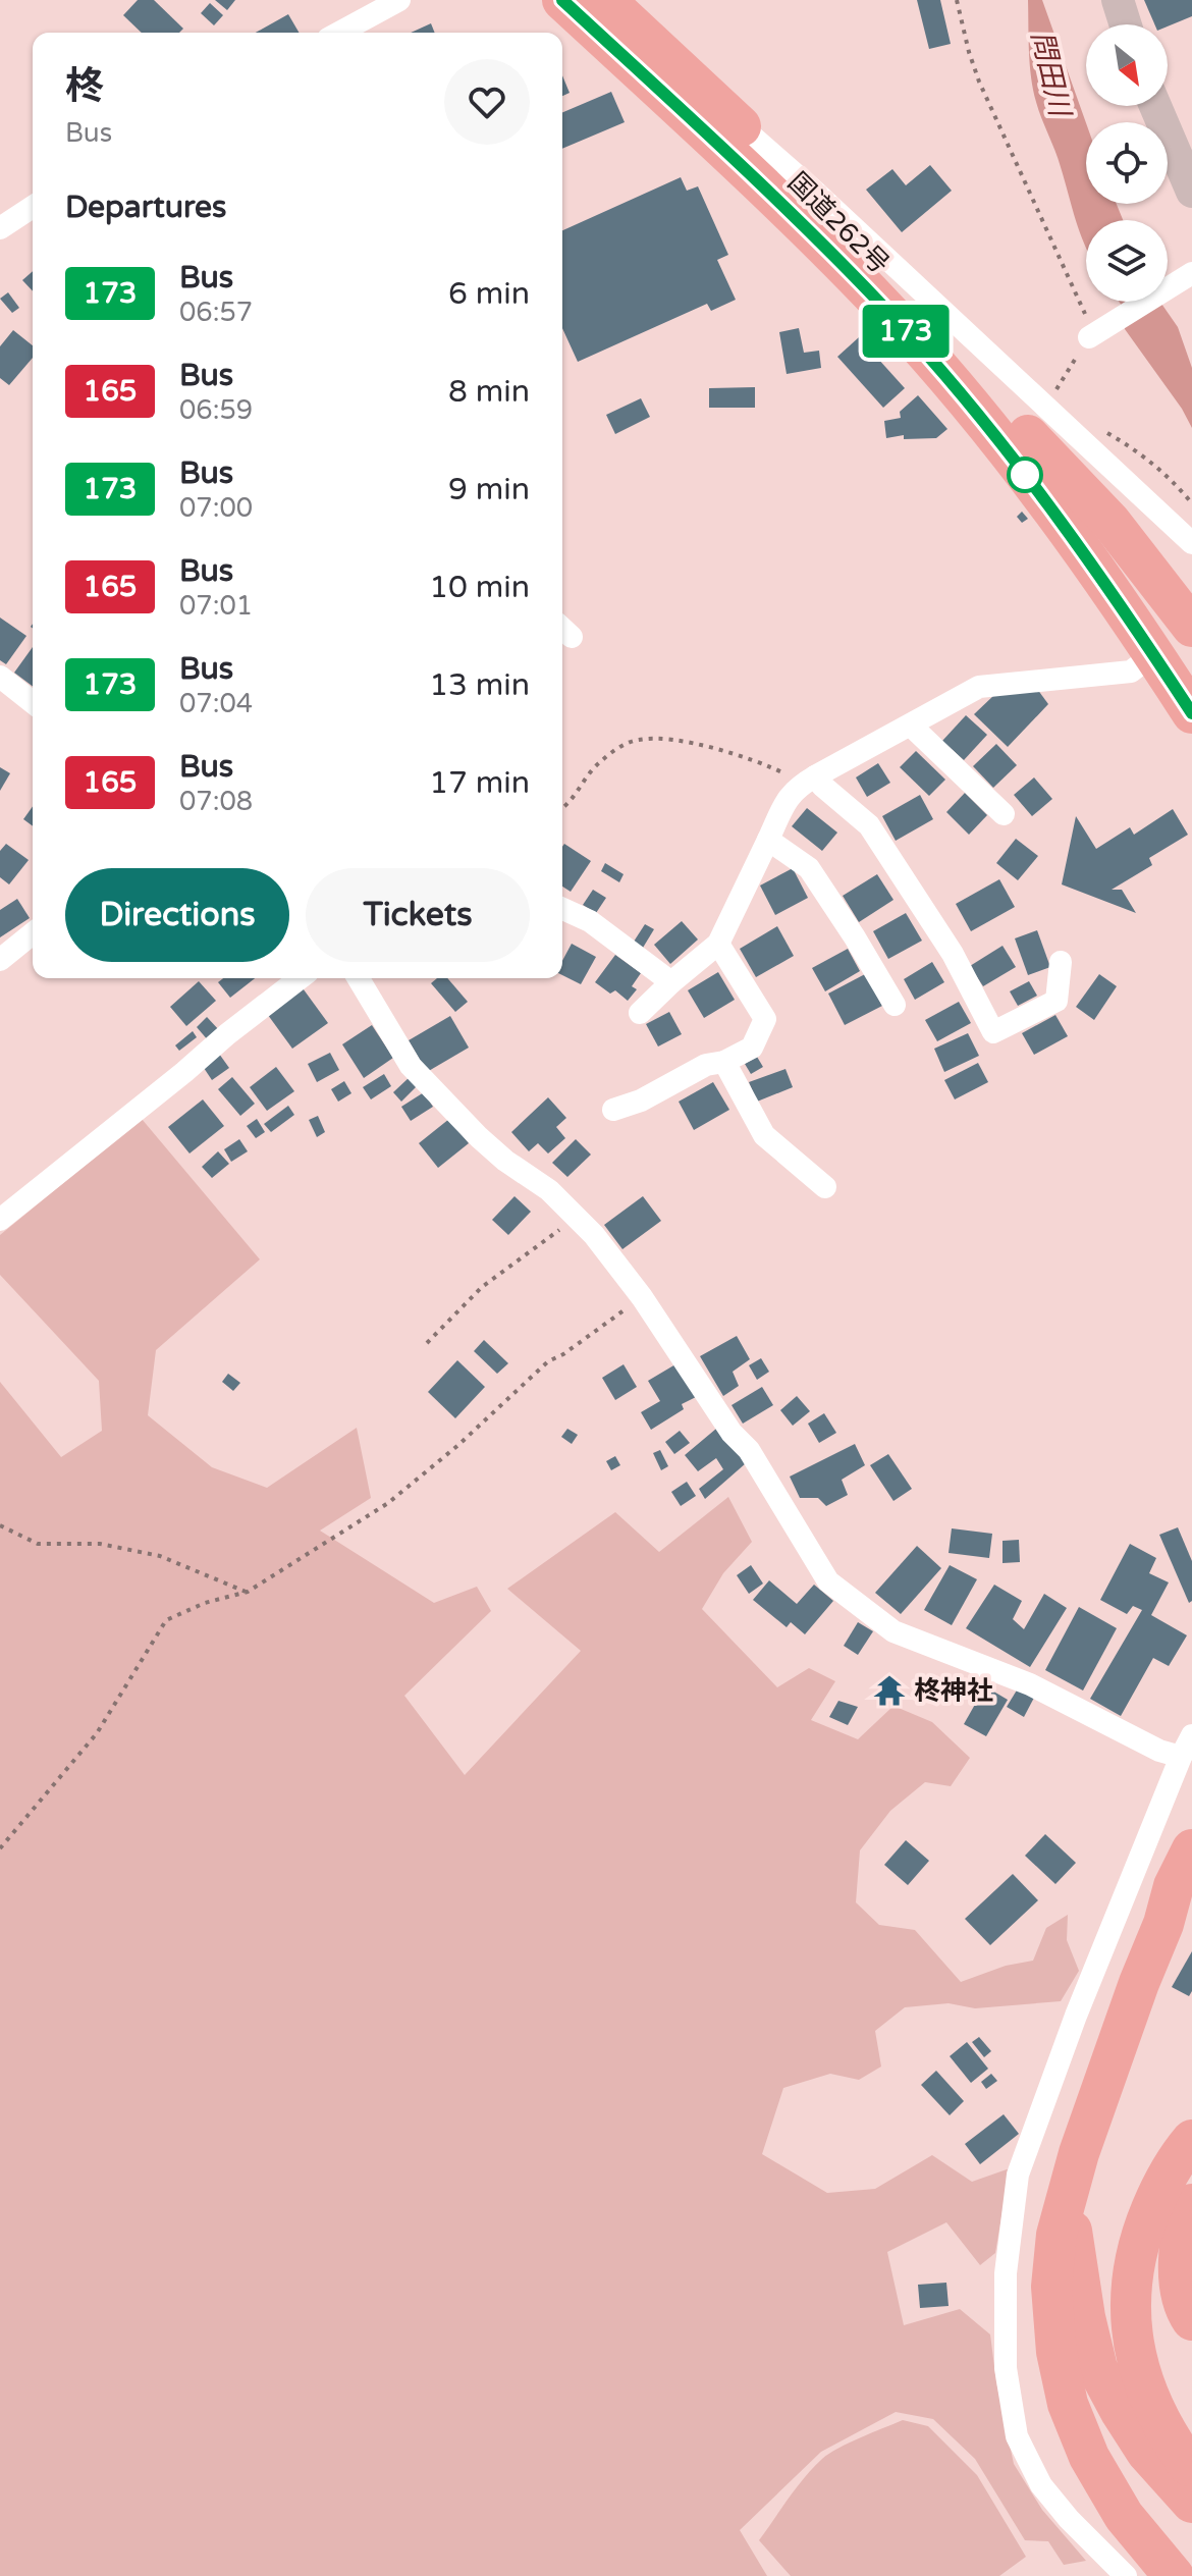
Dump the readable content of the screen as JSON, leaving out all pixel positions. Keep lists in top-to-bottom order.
{
  "streets": {
    "highway": ["国道262号"]
  },
  "water": ["問田川"],
  "places": {
    "temple": ["柊神社"]
  },
  "lines": ["bus line 173"],
  "north": "bottom right",
  "page": {
    "on_map": "173",
    "heading": [
      ["柊", "Bus"],
      "Departures"
    ],
    "list": [
      {
        "mark": "173",
        "name": "Bus",
        "note": "06:57",
        "value": "6 min"
      },
      {
        "mark": "165",
        "name": "Bus",
        "note": "06:59",
        "value": "8 min"
      },
      {
        "mark": "173",
        "name": "Bus",
        "note": "07:00",
        "value": "9 min"
      },
      {
        "mark": "165",
        "name": "Bus",
        "note": "07:01",
        "value": "10 min"
      },
      {
        "mark": "173",
        "name": "Bus",
        "note": "07:04",
        "value": "13 min"
      },
      {
        "mark": "165",
        "name": "Bus",
        "note": "07:08",
        "value": "17 min"
      }
    ],
    "buttons": ["Directions", "Tickets"]
  }
}
